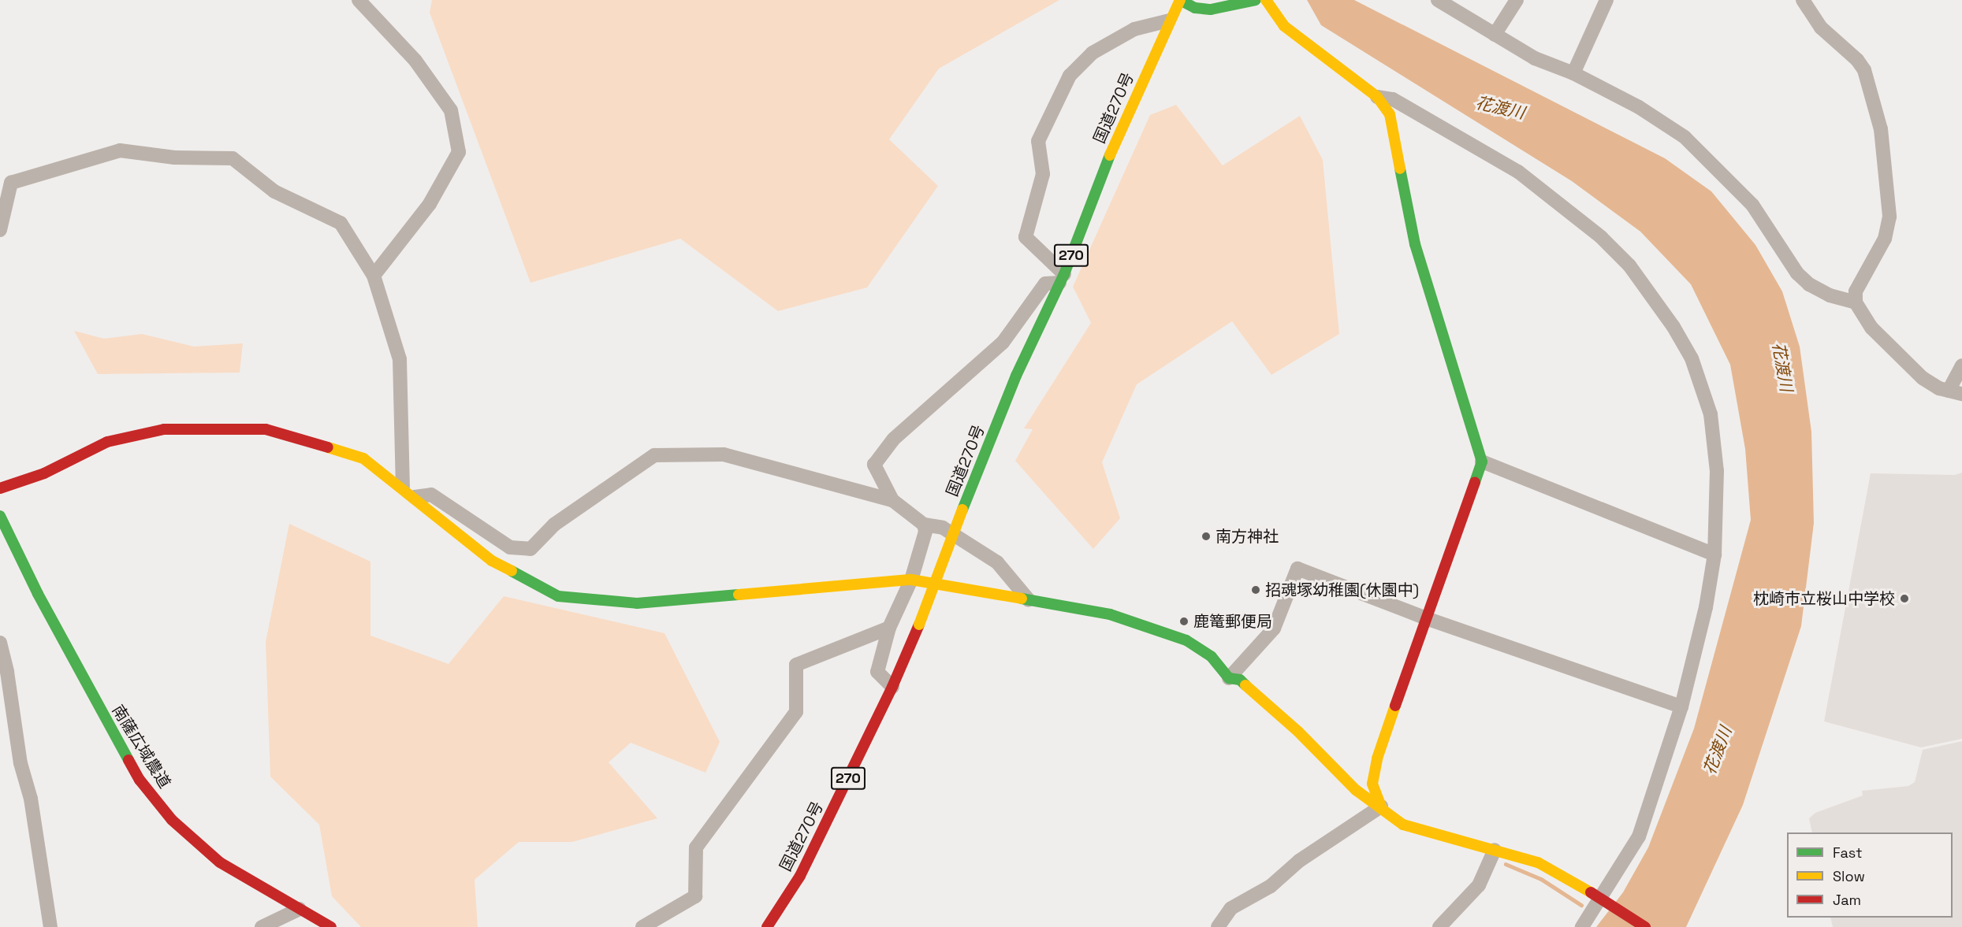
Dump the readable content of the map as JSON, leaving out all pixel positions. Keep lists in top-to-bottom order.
{
  "streets": {
    "main road": ["国道270号", "270", "南薩広域農道"]
  },
  "water": ["花渡川"],
  "places": [
    "南方神社",
    "招魂塚幼稚園(休園中)",
    "枕崎市立桜山中学校",
    "鹿篭郵便局"
  ],
  "legend": ["Fast", "Slow", "Jam"]
}
